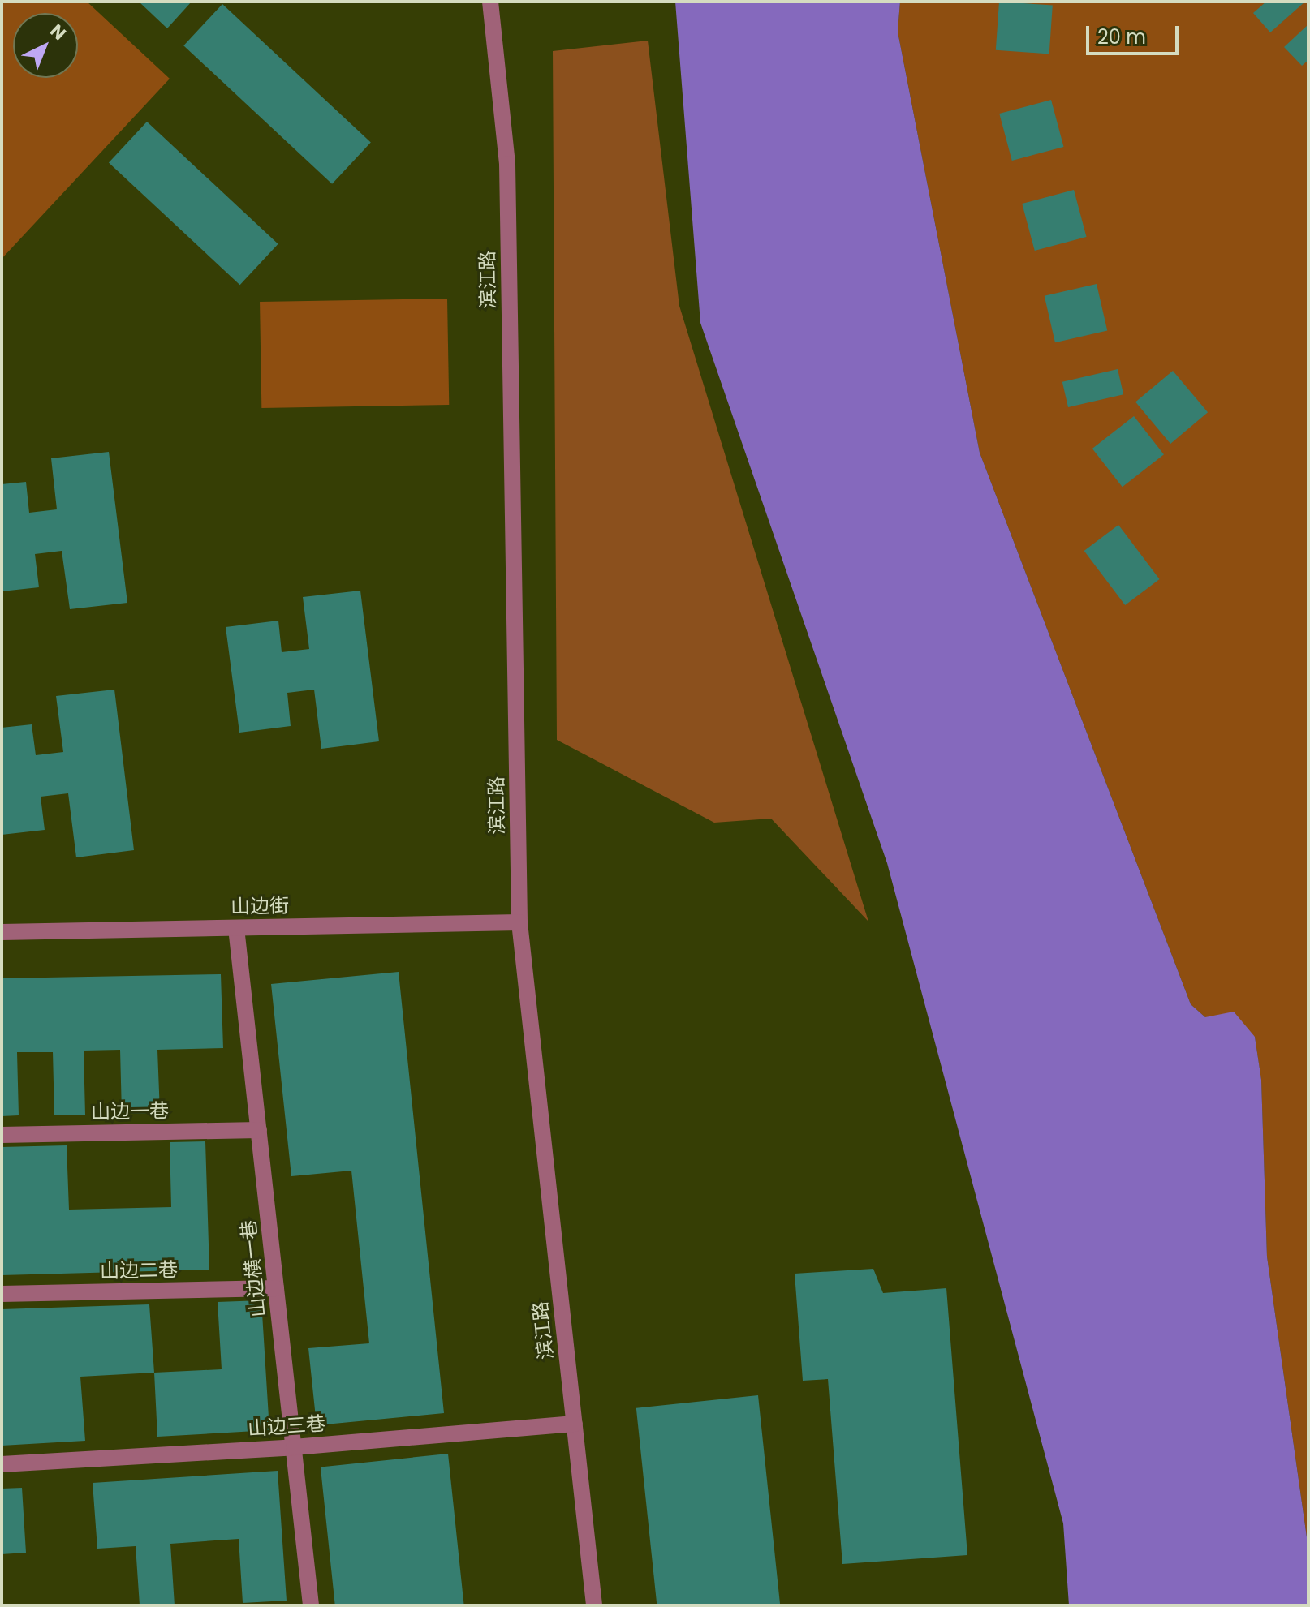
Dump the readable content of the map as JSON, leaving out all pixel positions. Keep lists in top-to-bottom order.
{
  "streets": {
    "street": [
      "滨江路",
      "山边街",
      "山边一巷",
      "山边横一巷",
      "山边二巷",
      "山边三巷"
    ]
  },
  "crossings": [
    ["滨江路", "山边街"],
    ["滨江路", "山边三巷"],
    ["山边街", "山边横一巷"],
    ["山边一巷", "山边横一巷"],
    ["山边横一巷", "山边二巷"],
    ["山边横一巷", "山边三巷"]
  ],
  "scale_bar": "20 m",
  "north": "top right"
}
